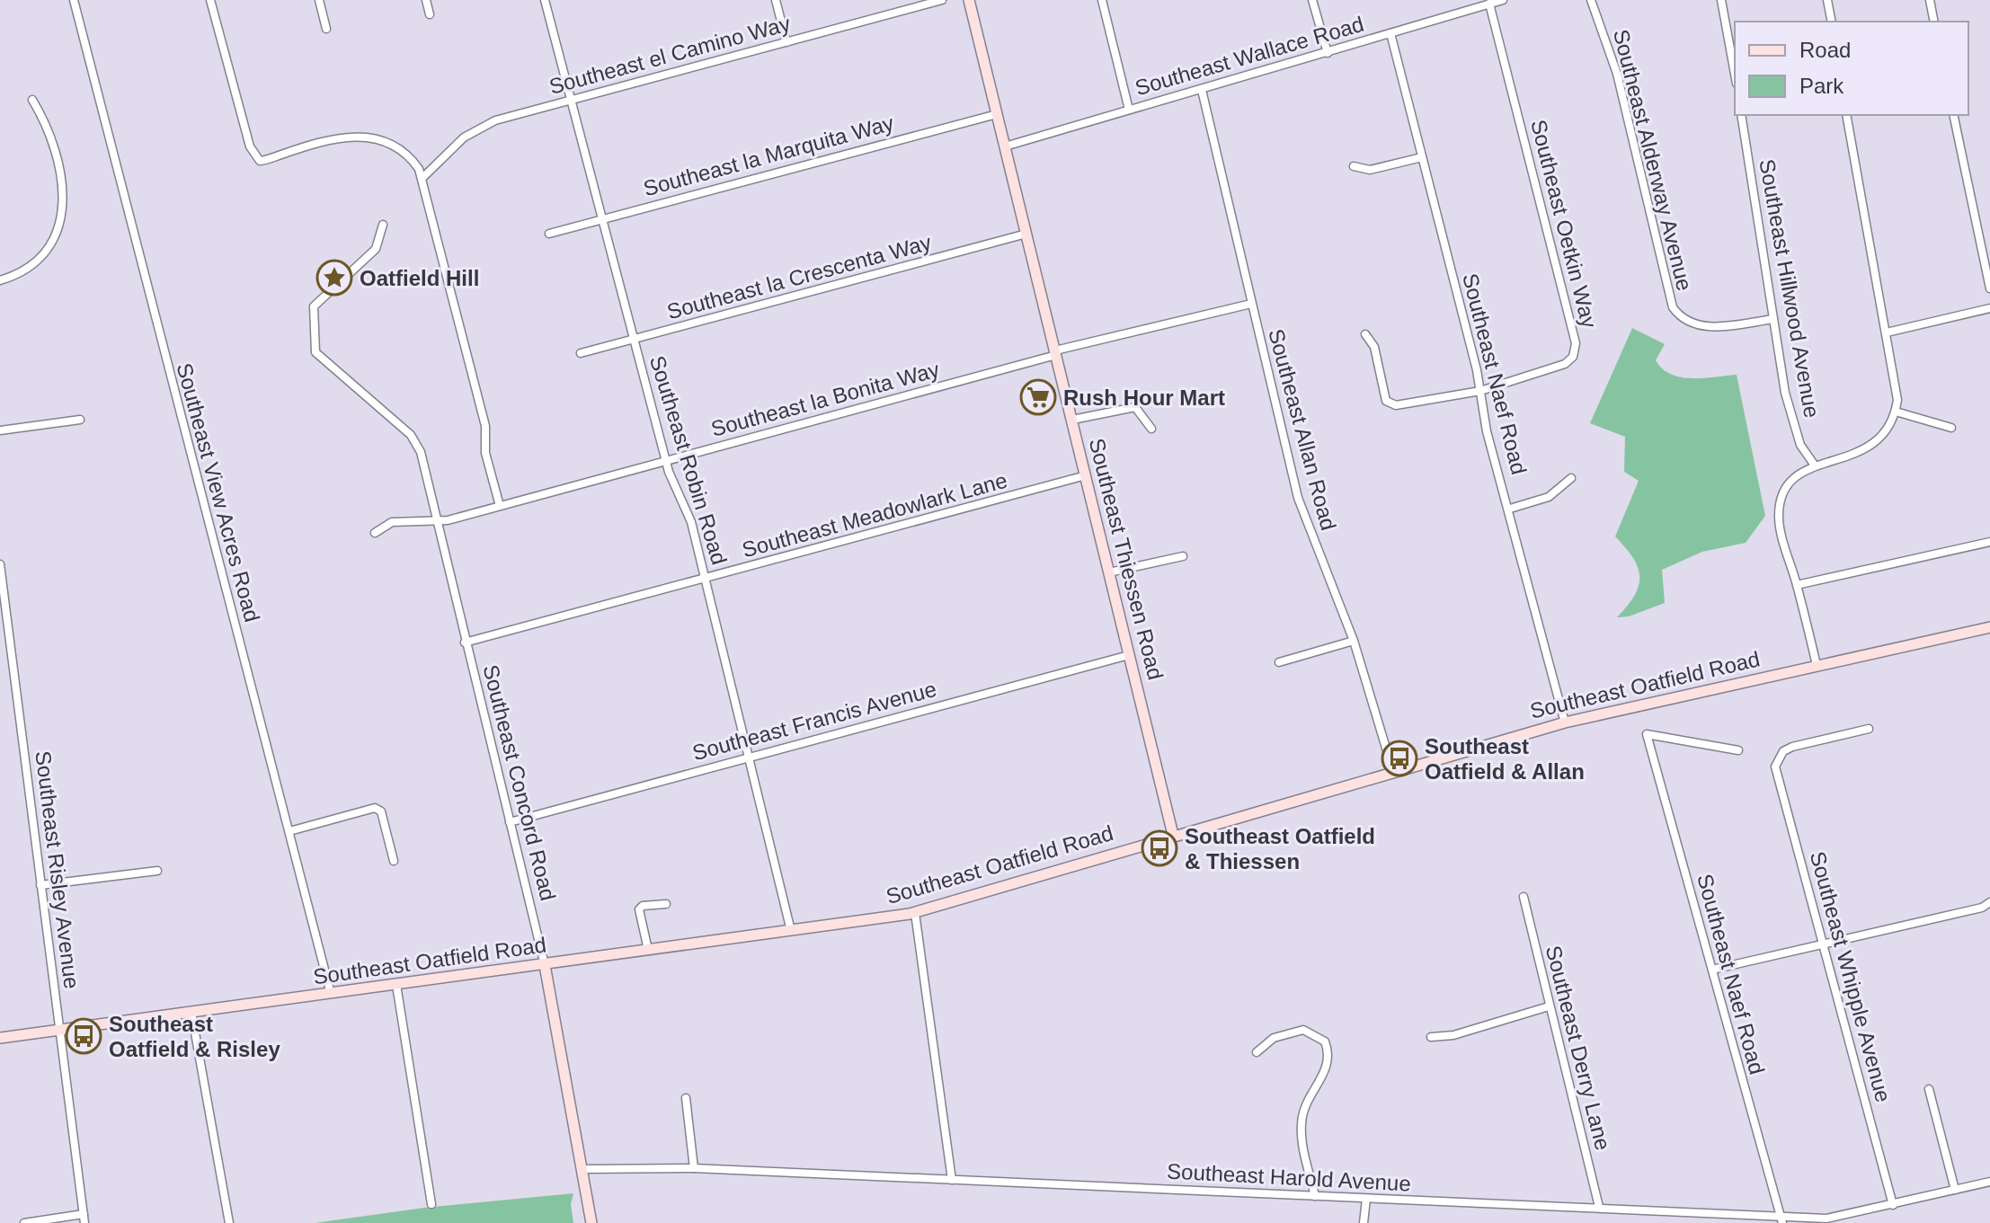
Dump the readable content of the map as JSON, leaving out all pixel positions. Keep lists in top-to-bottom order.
{
  "streets": {
    "main road": ["Southeast Thiessen Road", "Southeast Oatfield Road", "Southeast Concord Road"],
    "street": [
      "Southeast el Camino Way",
      "Southeast Wallace Road",
      "Southeast la Marquita Way",
      "Southeast Alderway Avenue",
      "Southeast Oetkin Way",
      "Southeast la Crescenta Way",
      "Southeast Hillwood Avenue",
      "Southeast Naef Road",
      "Southeast la Bonita Way",
      "Southeast Allan Road",
      "Southeast Robin Road",
      "Southeast View Acres Road",
      "Southeast Meadowlark Lane",
      "Southeast Francis Avenue",
      "Southeast Risley Avenue",
      "Southeast Whipple Avenue",
      "Southeast Derry Lane",
      "Southeast Harold Avenue"
    ]
  },
  "crossings": [
    ["Southeast el Camino Way", "Southeast Robin Road"],
    ["Southeast Wallace Road", "Southeast Oetkin Way"],
    ["Southeast Wallace Road", "Southeast Naef Road"],
    ["Southeast Wallace Road", "Southeast Allan Road"],
    ["Southeast Wallace Road", "Southeast Thiessen Road"],
    ["Southeast la Marquita Way", "Southeast Robin Road"],
    ["Southeast la Marquita Way", "Southeast Thiessen Road"],
    ["Southeast Alderway Avenue", "Southeast Hillwood Avenue"],
    ["Southeast Oetkin Way", "Southeast Naef Road"],
    ["Southeast la Crescenta Way", "Southeast Robin Road"],
    ["Southeast la Crescenta Way", "Southeast Thiessen Road"],
    ["Southeast Naef Road", "Southeast Oatfield Road"],
    ["Southeast Naef Road", "Southeast Harold Avenue"],
    ["Southeast la Bonita Way", "Southeast Allan Road"],
    ["Southeast la Bonita Way", "Southeast Robin Road"],
    ["Southeast la Bonita Way", "Southeast Thiessen Road"],
    ["Southeast la Bonita Way", "Southeast Concord Road"],
    ["Southeast Allan Road", "Southeast Oatfield Road"],
    ["Southeast Robin Road", "Southeast Meadowlark Lane"],
    ["Southeast Robin Road", "Southeast Oatfield Road"],
    ["Southeast Robin Road", "Southeast Francis Avenue"],
    ["Southeast View Acres Road", "Southeast Oatfield Road"],
    ["Southeast Meadowlark Lane", "Southeast Thiessen Road"],
    ["Southeast Meadowlark Lane", "Southeast Concord Road"],
    ["Southeast Thiessen Road", "Southeast Oatfield Road"],
    ["Southeast Thiessen Road", "Southeast Francis Avenue"],
    ["Southeast Oatfield Road", "Southeast Concord Road"],
    ["Southeast Oatfield Road", "Southeast Risley Avenue"],
    ["Southeast Francis Avenue", "Southeast Concord Road"],
    ["Southeast Concord Road", "Southeast Harold Avenue"],
    ["Southeast Whipple Avenue", "Southeast Harold Avenue"],
    ["Southeast Derry Lane", "Southeast Harold Avenue"]
  ],
  "places": {
    "place": ["Oatfield Hill"],
    "supermarket": ["Rush Hour Mart"],
    "bus stop": ["Southeast Oatfield & Allan", "Southeast Oatfield & Thiessen", "Southeast Oatfield & Risley"]
  },
  "legend": ["Road", "Park"]
}
